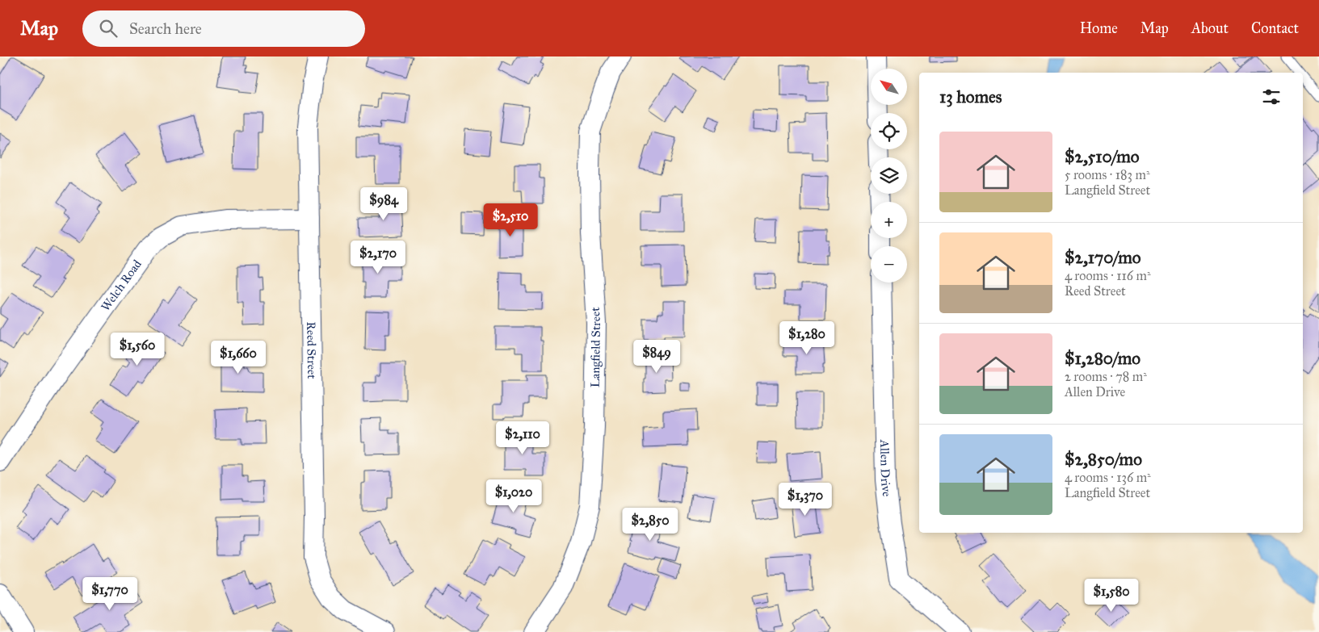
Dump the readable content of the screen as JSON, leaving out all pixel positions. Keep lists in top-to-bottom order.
{
  "streets": {
    "street": [
      "Welch Road",
      "Langfield Street",
      "Reed Street",
      "Allen Drive"
    ]
  },
  "crossings": [
    ["Welch Road", "Reed Street"]
  ],
  "north": "top left",
  "page": {
    "header": "Map",
    "search": "Search here",
    "nav": [
      "Home",
      "Map",
      "About",
      "Contact"
    ],
    "map_buttons": ["+", "−"],
    "heading": "13 homes",
    "list": [
      {
        "name": "$2,510/mo",
        "note": "5 rooms · 183 m² · Langfield Street"
      },
      {
        "name": "$2,170/mo",
        "note": "4 rooms · 116 m² · Reed Street"
      },
      {
        "name": "$1,280/mo",
        "note": "2 rooms · 78 m² · Allen Drive"
      },
      {
        "name": "$2,850/mo",
        "note": "4 rooms · 136 m² · Langfield Street"
      }
    ],
    "price": [
      "$984",
      "$2,510",
      "$2,170",
      "$1,280",
      "$1,560",
      "$849",
      "$1,660",
      "$2,110",
      "$1,020",
      "$1,370",
      "$2,850",
      "$1,770",
      "$1,580"
    ]
  }
}
